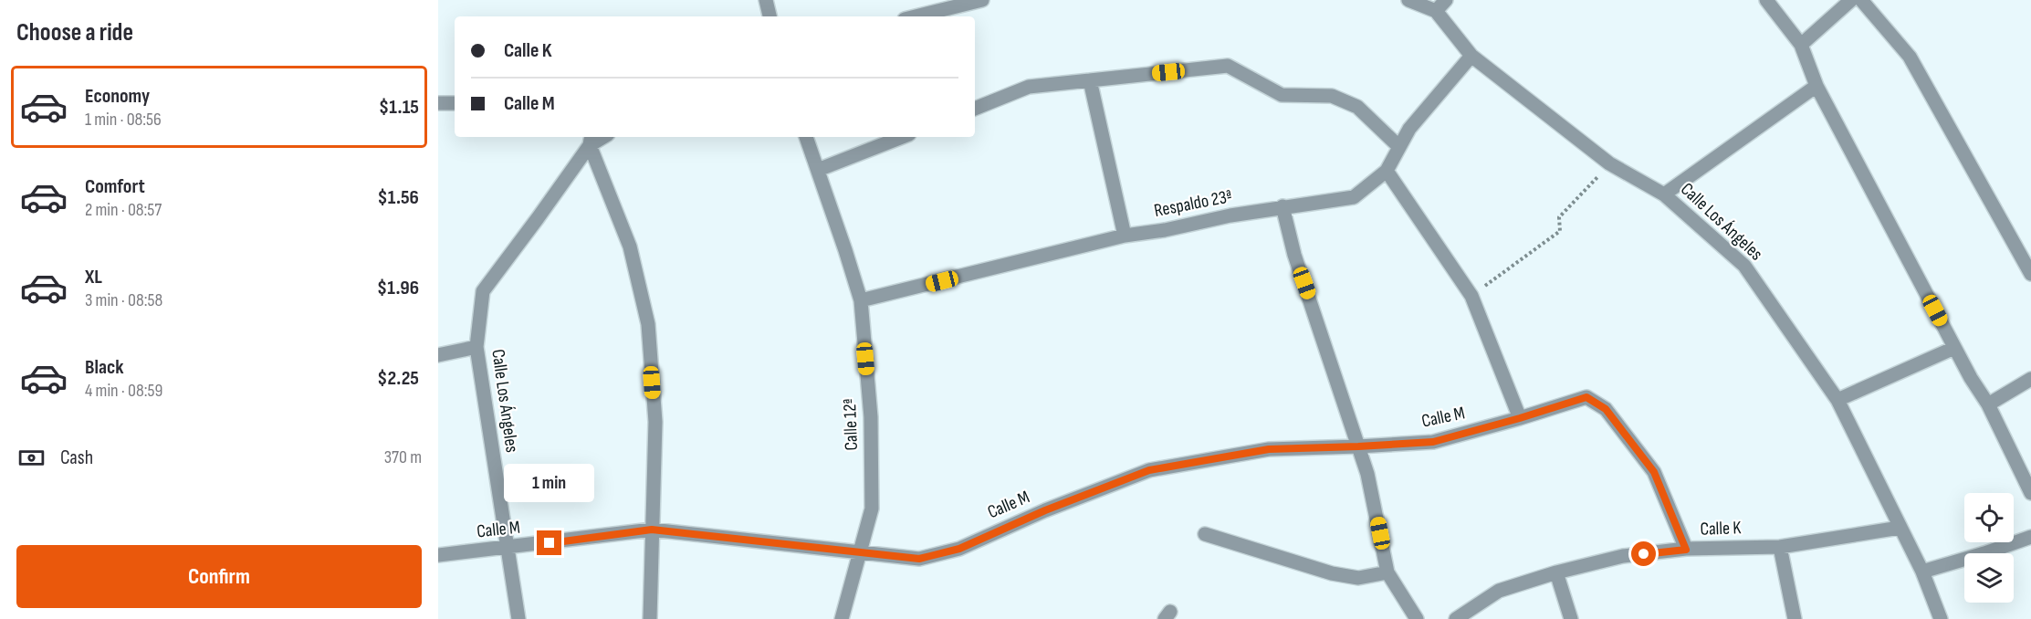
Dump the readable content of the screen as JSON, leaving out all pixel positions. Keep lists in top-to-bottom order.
{
  "streets": {
    "street": [
      "Respaldo 23ª",
      "Calle Los Ángeles",
      "Calle M",
      "Calle 12ª",
      "Calle K"
    ]
  },
  "crossings": [
    ["Respaldo 23ª", "Calle Los Ángeles"],
    ["Respaldo 23ª", "Calle 12ª"],
    ["Calle Los Ángeles", "Calle M"],
    ["Calle Los Ángeles", "Calle K"],
    ["Calle M", "Calle 12ª"],
    ["Calle M", "Calle K"]
  ],
  "page": {
    "heading": "Choose a ride",
    "banner": ["Calle K", "Calle M"],
    "list": [
      {
        "name": "Economy",
        "note": "1 min · 08:56",
        "value": "$1.15"
      },
      {
        "name": "Comfort",
        "note": "2 min · 08:57",
        "value": "$1.56"
      },
      {
        "name": "XL",
        "note": "3 min · 08:58",
        "value": "$1.96"
      },
      {
        "name": "Black",
        "note": "4 min · 08:59",
        "value": "$2.25"
      }
    ],
    "pay": ["Cash", "370 m"],
    "bubble": "1 min",
    "buttons": "Confirm"
  }
}
